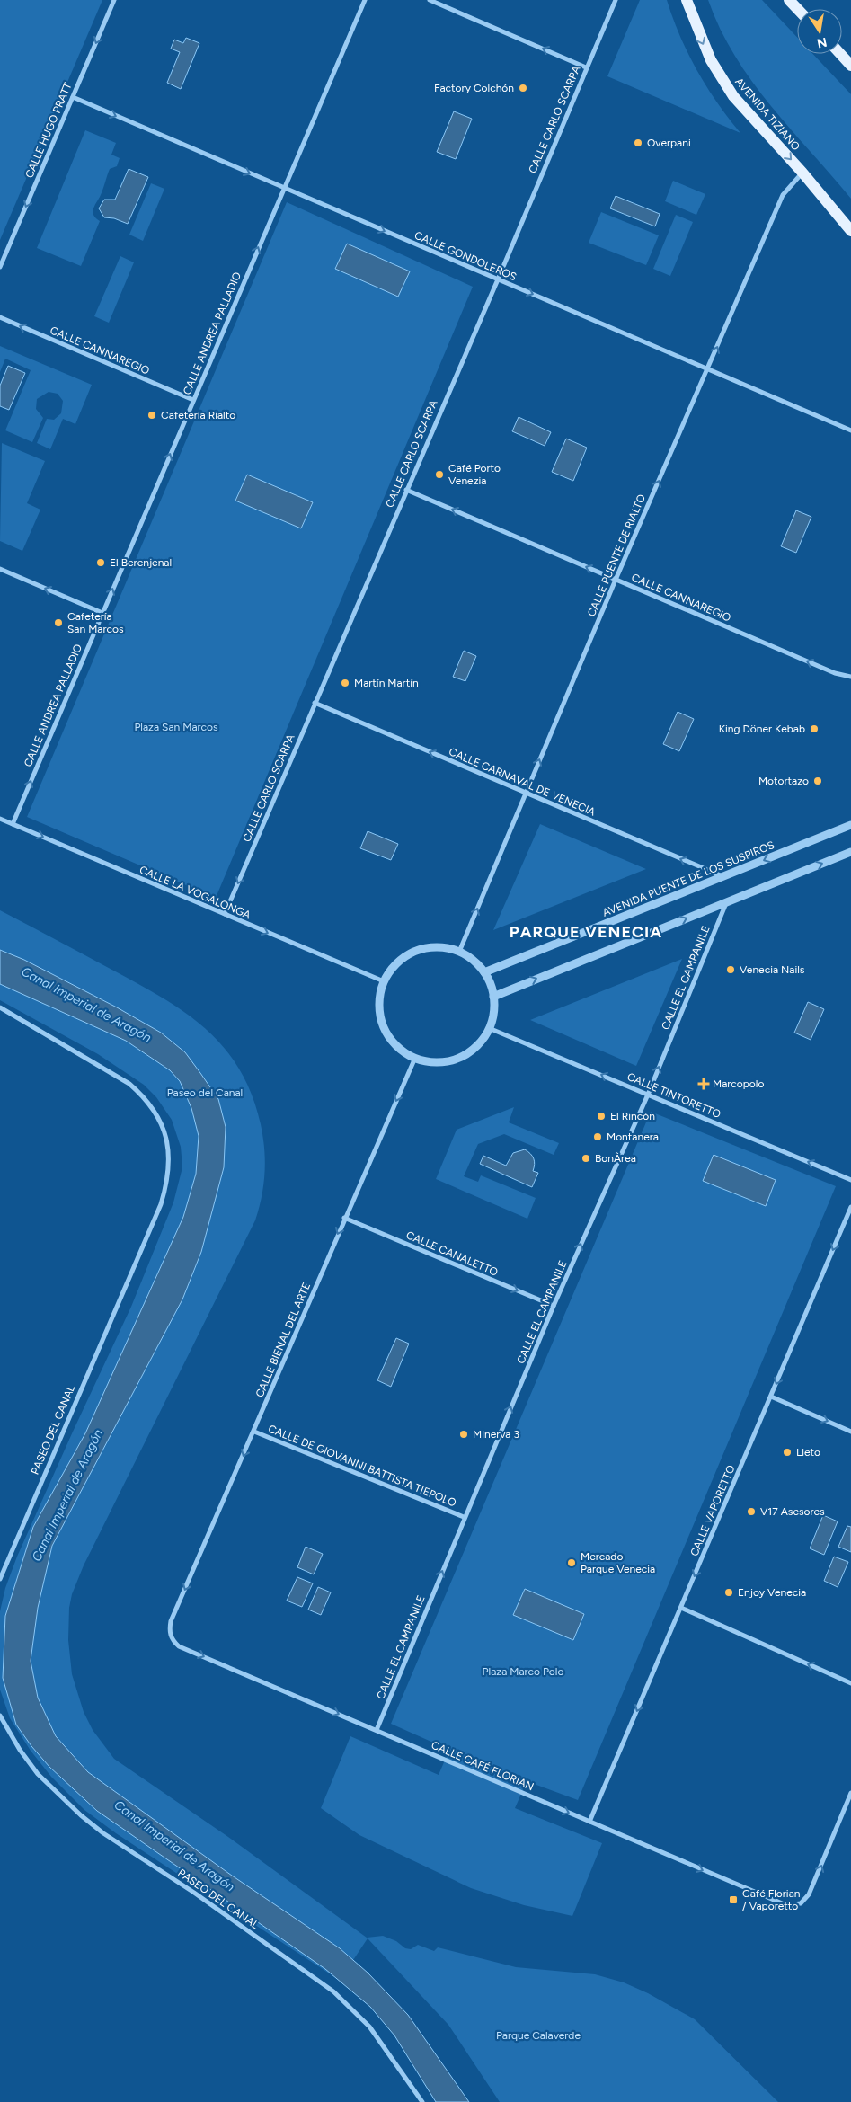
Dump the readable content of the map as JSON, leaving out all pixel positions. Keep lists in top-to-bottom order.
{
  "streets": {
    "main road": ["AVENIDA TIZIANO"],
    "street": [
      "CALLE CARLO SCARPA",
      "CALLE HUGO PRATT",
      "CALLE GONDOLEROS",
      "CALLE ANDREA PALLADIO",
      "CALLE CANNAREGIO",
      "CALLE PUENTE DE RIALTO",
      "CALLE CARNAVAL DE VENECIA",
      "AVENIDA PUENTE DE LOS SUSPIROS",
      "CALLE LA VOGALONGA",
      "CALLE EL CAMPANILE",
      "CALLE TINTORETTO",
      "CALLE CANALETTO",
      "CALLE BIENAL DEL ARTE",
      "PASEO DEL CANAL",
      "CALLE DE GIOVANNI BATTISTA TIEPOLO",
      "CALLE VAPORETTO",
      "CALLE CAFÉ FLORIAN"
    ]
  },
  "crossings": [
    ["AVENIDA TIZIANO", "CALLE PUENTE DE RIALTO"],
    ["CALLE CARLO SCARPA", "CALLE GONDOLEROS"],
    ["CALLE CARLO SCARPA", "CALLE CANNAREGIO"],
    ["CALLE CARLO SCARPA", "CALLE CARNAVAL DE VENECIA"],
    ["CALLE CARLO SCARPA", "CALLE LA VOGALONGA"],
    ["CALLE HUGO PRATT", "CALLE GONDOLEROS"],
    ["CALLE GONDOLEROS", "CALLE ANDREA PALLADIO"],
    ["CALLE GONDOLEROS", "CALLE PUENTE DE RIALTO"],
    ["CALLE ANDREA PALLADIO", "CALLE CANNAREGIO"],
    ["CALLE ANDREA PALLADIO", "CALLE LA VOGALONGA"],
    ["CALLE CANNAREGIO", "CALLE PUENTE DE RIALTO"],
    ["CALLE PUENTE DE RIALTO", "CALLE CARNAVAL DE VENECIA"],
    ["CALLE PUENTE DE RIALTO", "AVENIDA PUENTE DE LOS SUSPIROS"],
    ["CALLE PUENTE DE RIALTO", "CALLE LA VOGALONGA"],
    ["CALLE PUENTE DE RIALTO", "CALLE TINTORETTO"],
    ["CALLE PUENTE DE RIALTO", "CALLE BIENAL DEL ARTE"],
    ["CALLE CARNAVAL DE VENECIA", "AVENIDA PUENTE DE LOS SUSPIROS"],
    ["AVENIDA PUENTE DE LOS SUSPIROS", "CALLE LA VOGALONGA"],
    ["AVENIDA PUENTE DE LOS SUSPIROS", "CALLE TINTORETTO"],
    ["AVENIDA PUENTE DE LOS SUSPIROS", "CALLE BIENAL DEL ARTE"],
    ["CALLE LA VOGALONGA", "CALLE TINTORETTO"],
    ["CALLE LA VOGALONGA", "CALLE BIENAL DEL ARTE"],
    ["CALLE EL CAMPANILE", "CALLE TINTORETTO"],
    ["CALLE EL CAMPANILE", "CALLE CANALETTO"],
    ["CALLE EL CAMPANILE", "CALLE DE GIOVANNI BATTISTA TIEPOLO"],
    ["CALLE EL CAMPANILE", "CALLE CAFÉ FLORIAN"],
    ["CALLE TINTORETTO", "CALLE BIENAL DEL ARTE"],
    ["CALLE CANALETTO", "CALLE BIENAL DEL ARTE"],
    ["CALLE BIENAL DEL ARTE", "CALLE DE GIOVANNI BATTISTA TIEPOLO"],
    ["CALLE BIENAL DEL ARTE", "CALLE CAFÉ FLORIAN"],
    ["CALLE VAPORETTO", "CALLE CAFÉ FLORIAN"]
  ],
  "one_way": [
    "AVENIDA TIZIANO",
    "CALLE HUGO PRATT",
    "CALLE GONDOLEROS",
    "CALLE ANDREA PALLADIO",
    "CALLE CANNAREGIO",
    "CALLE PUENTE DE RIALTO",
    "CALLE CARNAVAL DE VENECIA",
    "CALLE LA VOGALONGA",
    "CALLE EL CAMPANILE",
    "CALLE TINTORETTO",
    "CALLE CANALETTO",
    "CALLE BIENAL DEL ARTE",
    "CALLE VAPORETTO",
    "CALLE CAFÉ FLORIAN"
  ],
  "districts": ["PARQUE VENECIA"],
  "water": ["Canal Imperial de Aragón"],
  "parks": [
    "Plaza San Marcos",
    "Paseo del Canal",
    "Plaza Marco Polo",
    "Parque Calaverde"
  ],
  "places": {
    "other": [
      "Factory Colchón",
      "Overpani",
      "Cafetería Rialto",
      "Café Porto Venezia",
      "El Berenjenal",
      "Cafetería San Marcos",
      "Martín Martín",
      "King Döner Kebab",
      "Motortazo",
      "Venecia Nails",
      "El Rincón",
      "Montanera",
      "BonÀrea",
      "Minerva 3",
      "Lieto",
      "V17 Asesores",
      "Mercado Parque Venecia",
      "Enjoy Venecia"
    ],
    "health": ["Marcopolo"],
    "transit": ["Café Florian / Vaporetto"]
  },
  "north": "bottom"
}
